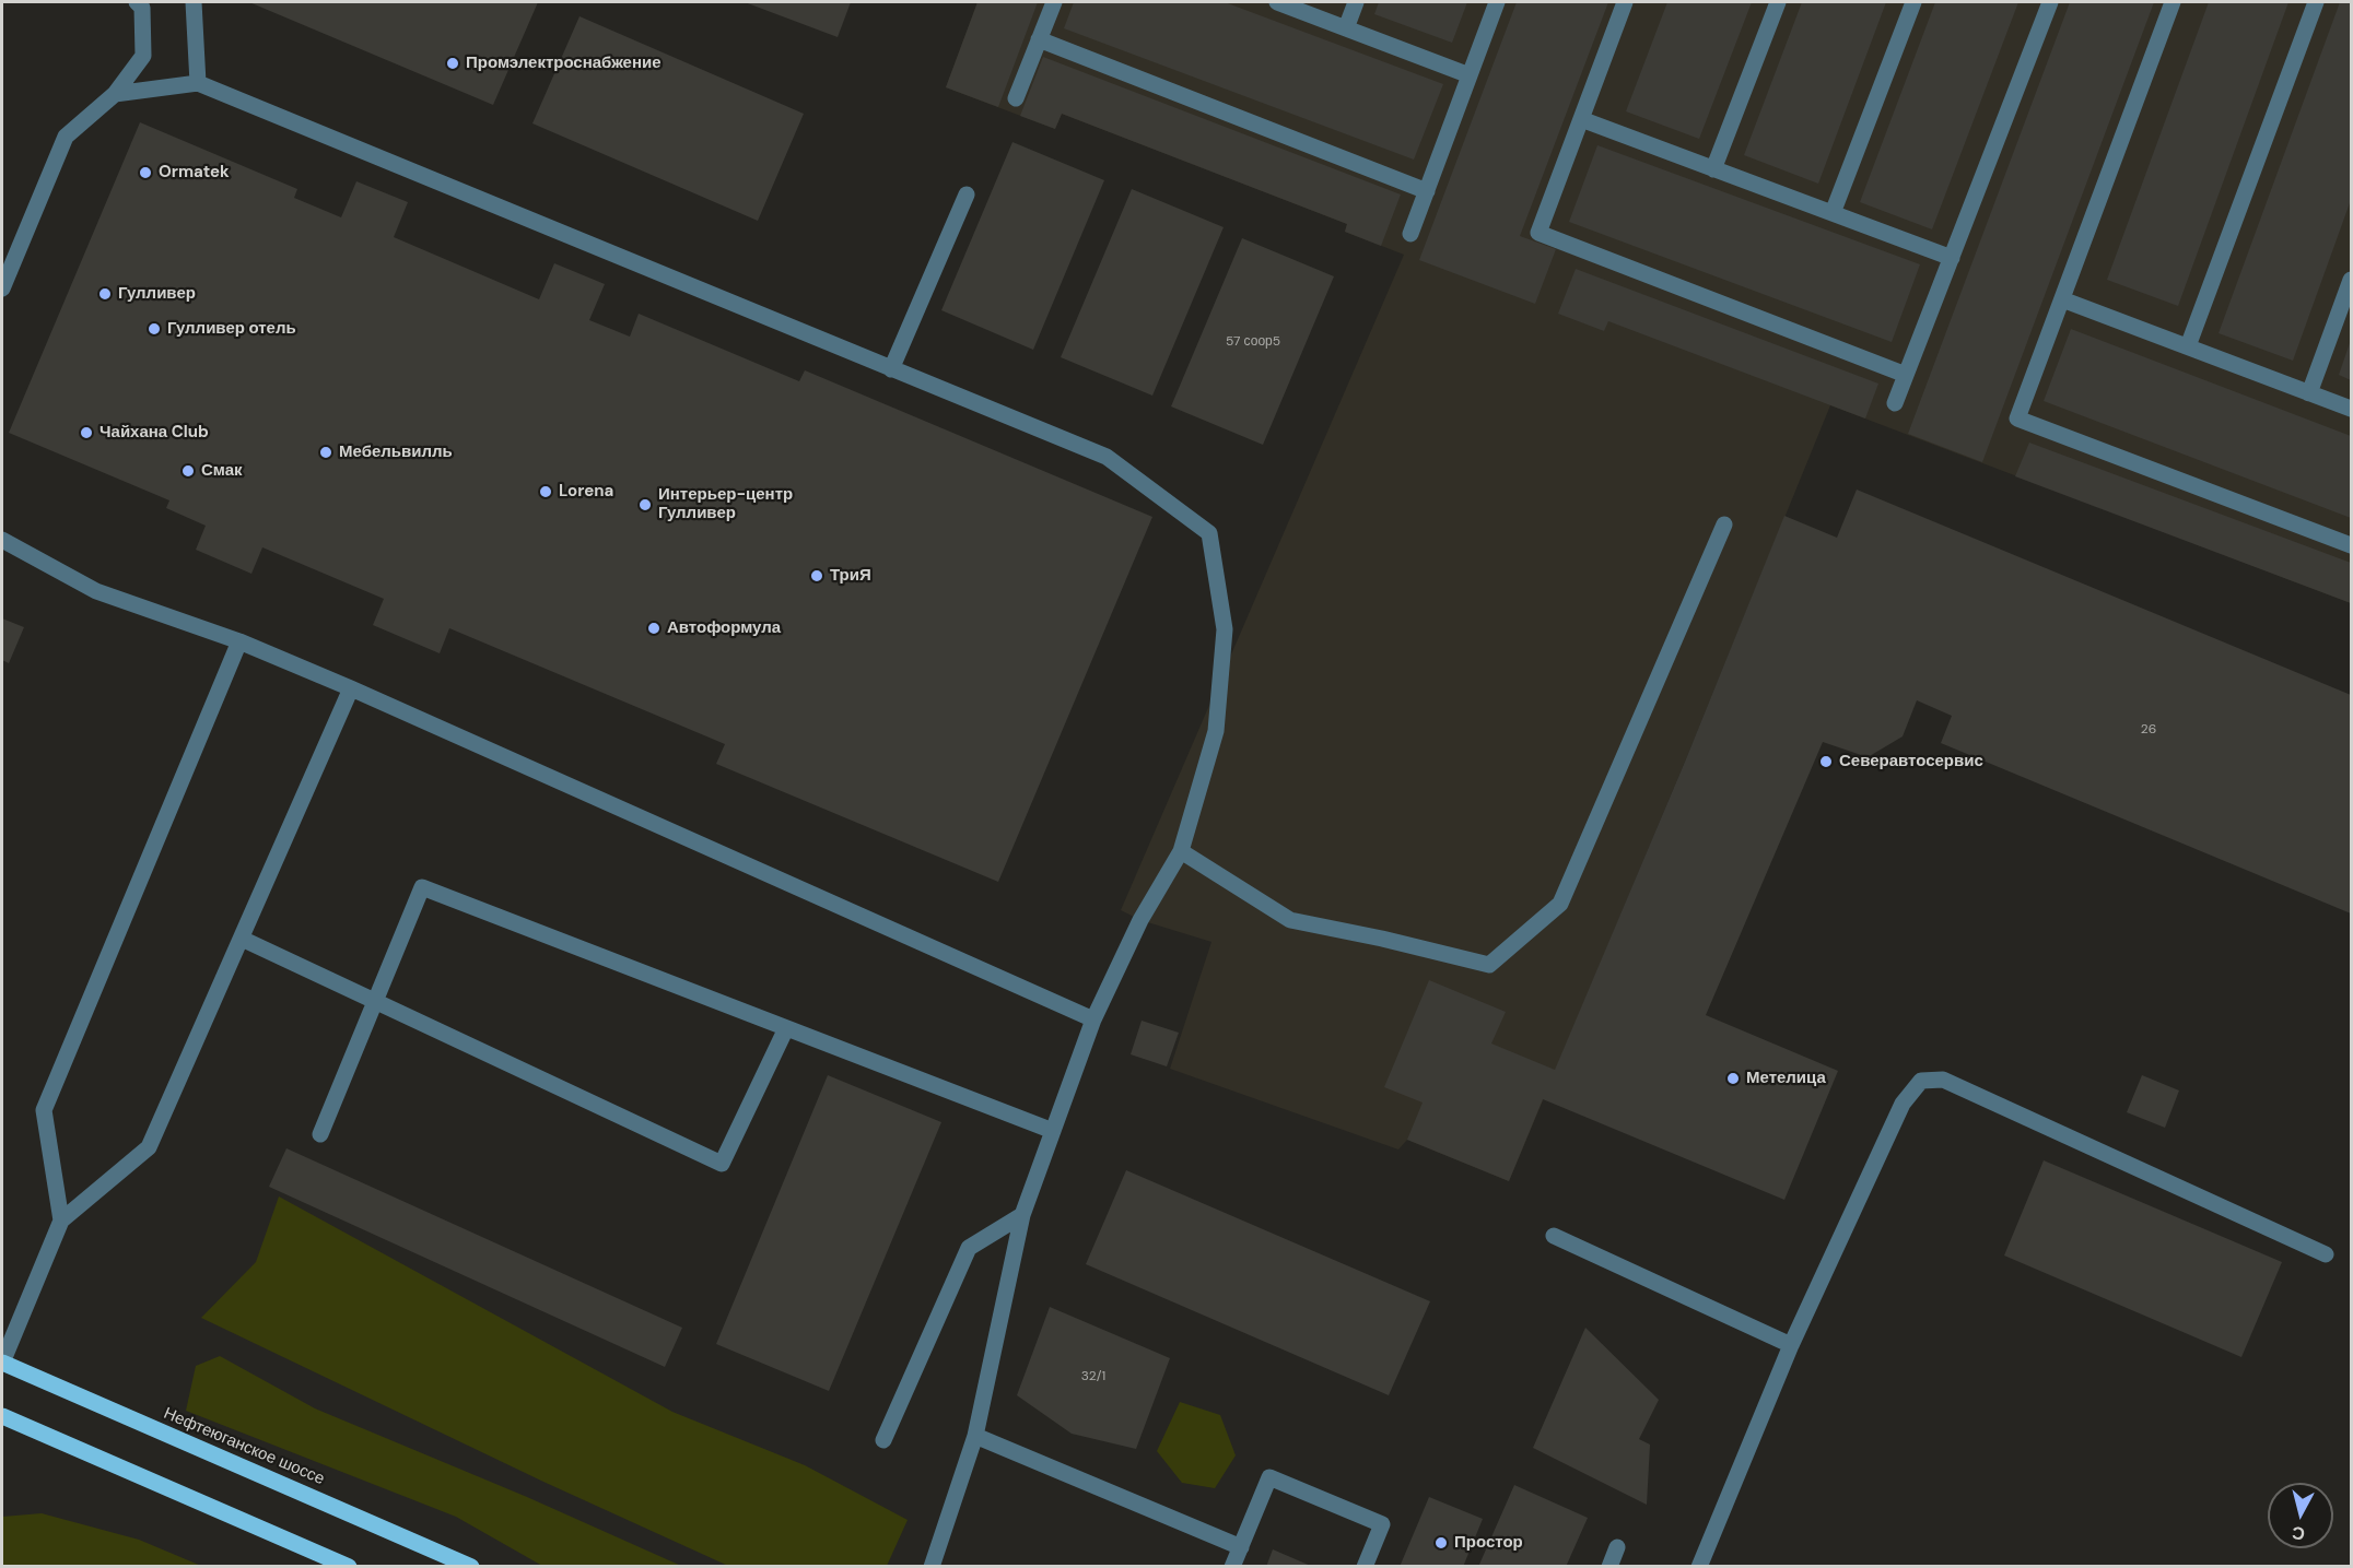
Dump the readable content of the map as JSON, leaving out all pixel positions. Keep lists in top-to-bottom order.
{
  "streets": {
    "main road": ["Нефтеюганское шоссе"]
  },
  "places": [
    "Промэлектроснабжение",
    "Ormatek",
    "Гулливер",
    "Гулливер отель",
    "Чайхана Club",
    "Мебельвилль",
    "Смак",
    "Lorena",
    "Интерьер-центр Гулливер",
    "ТриЯ",
    "Автоформула",
    "Северавтосервис",
    "Метелица",
    "Простор"
  ],
  "house_numbers": ["57 соор5", "26", "32/1"],
  "north": "bottom"
}
